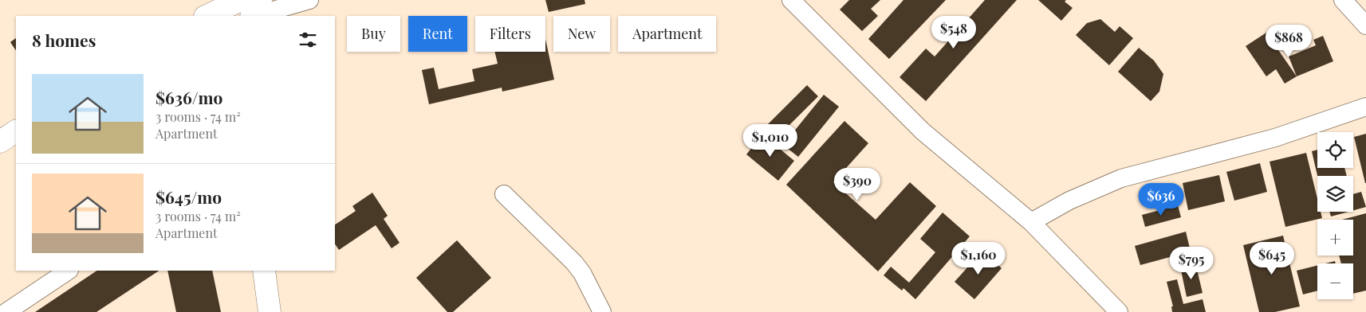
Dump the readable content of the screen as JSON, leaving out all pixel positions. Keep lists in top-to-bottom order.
{
  "page": {
    "price": [
      "$548",
      "$868",
      "$1,010",
      "$390",
      "$636",
      "$1,160",
      "$645",
      "$795"
    ],
    "chip": [
      "Buy",
      "Rent",
      "Filters",
      "New",
      "Apartment"
    ],
    "heading": "8 homes",
    "list": [
      {
        "name": "$636/mo",
        "note": "3 rooms · 74 m² · Apartment"
      },
      {
        "name": "$645/mo",
        "note": "3 rooms · 74 m² · Apartment"
      }
    ],
    "map_buttons": ["+", "−"]
  }
}
